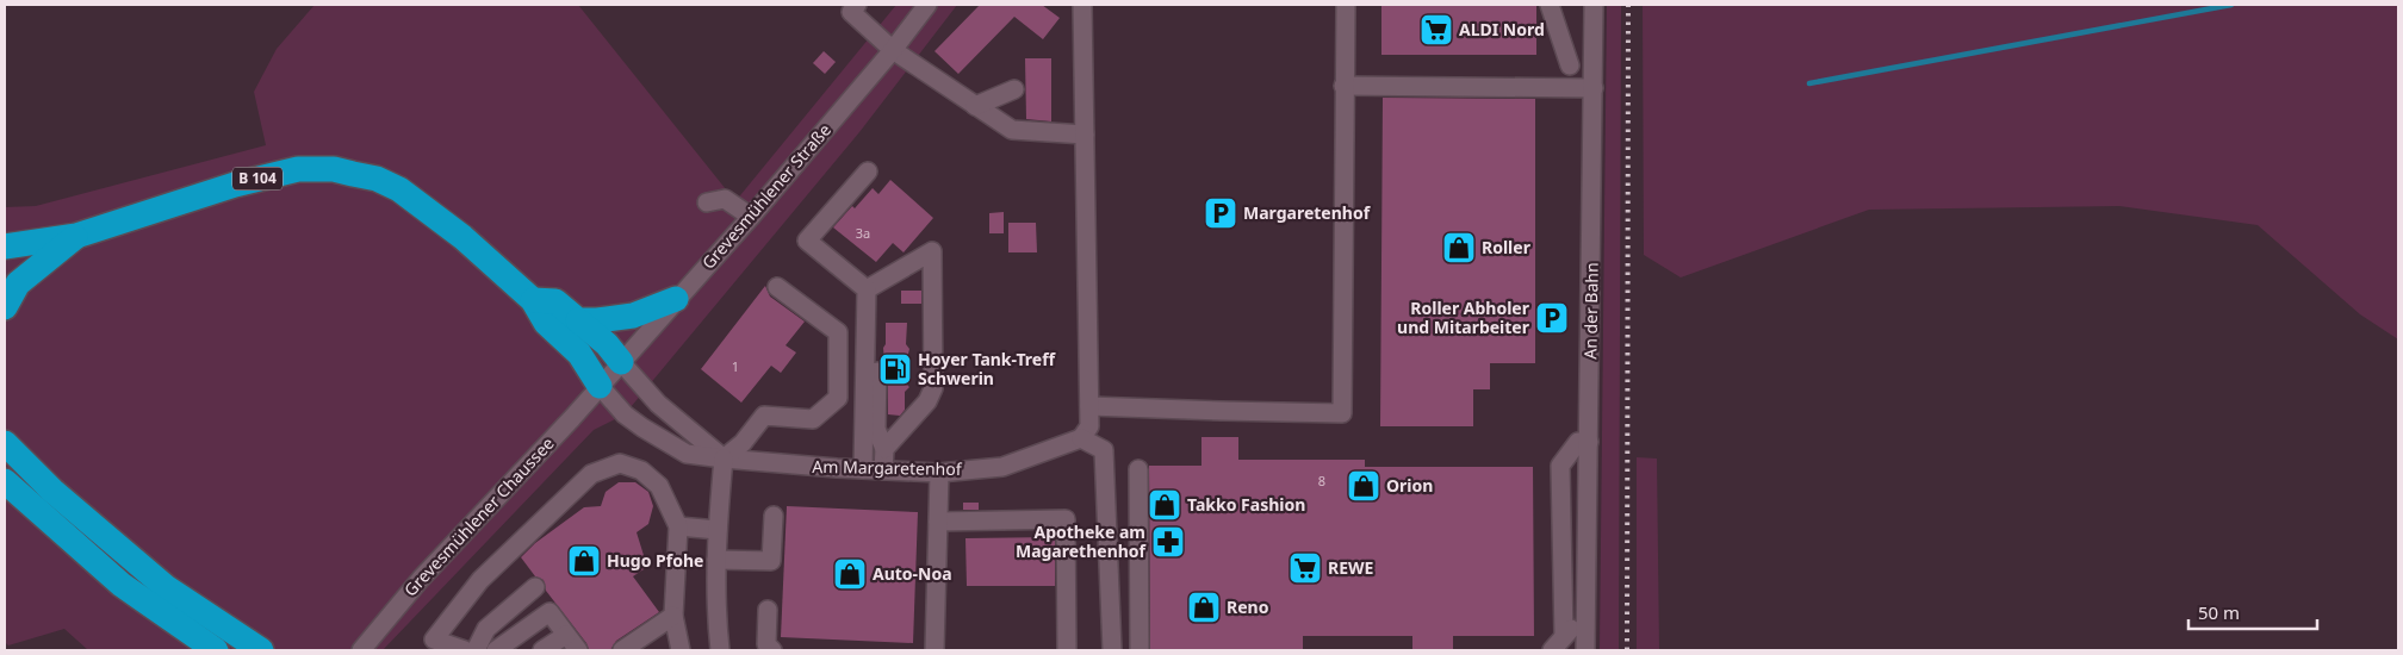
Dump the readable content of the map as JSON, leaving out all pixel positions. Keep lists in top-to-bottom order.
{
  "streets": {
    "highway": ["B 104"],
    "street": [
      "Grevesmühlener Straße",
      "An der Bahn",
      "Am Margaretenhof",
      "Grevesmühlener Chaussee"
    ]
  },
  "crossings": [
    ["B 104", "Grevesmühlener Straße"],
    ["B 104", "Am Margaretenhof"],
    ["B 104", "Grevesmühlener Chaussee"],
    ["Grevesmühlener Straße", "Am Margaretenhof"],
    ["Grevesmühlener Straße", "Grevesmühlener Chaussee"],
    ["Am Margaretenhof", "Grevesmühlener Chaussee"]
  ],
  "places": {
    "supermarket": ["ALDI Nord", "REWE"],
    "parking": ["Margaretenhof", "Roller Abholer und Mitarbeiter"],
    "shop": [
      "Roller",
      "Orion",
      "Takko Fashion",
      "Hugo Pfohe",
      "Auto-Noa",
      "Reno"
    ],
    "fuel station": ["Hoyer Tank-Treff Schwerin"],
    "pharmacy": ["Apotheke am Magarethenhof"]
  },
  "house_numbers": ["3a", "1", "8"],
  "scale_bar": "50 m"
}
